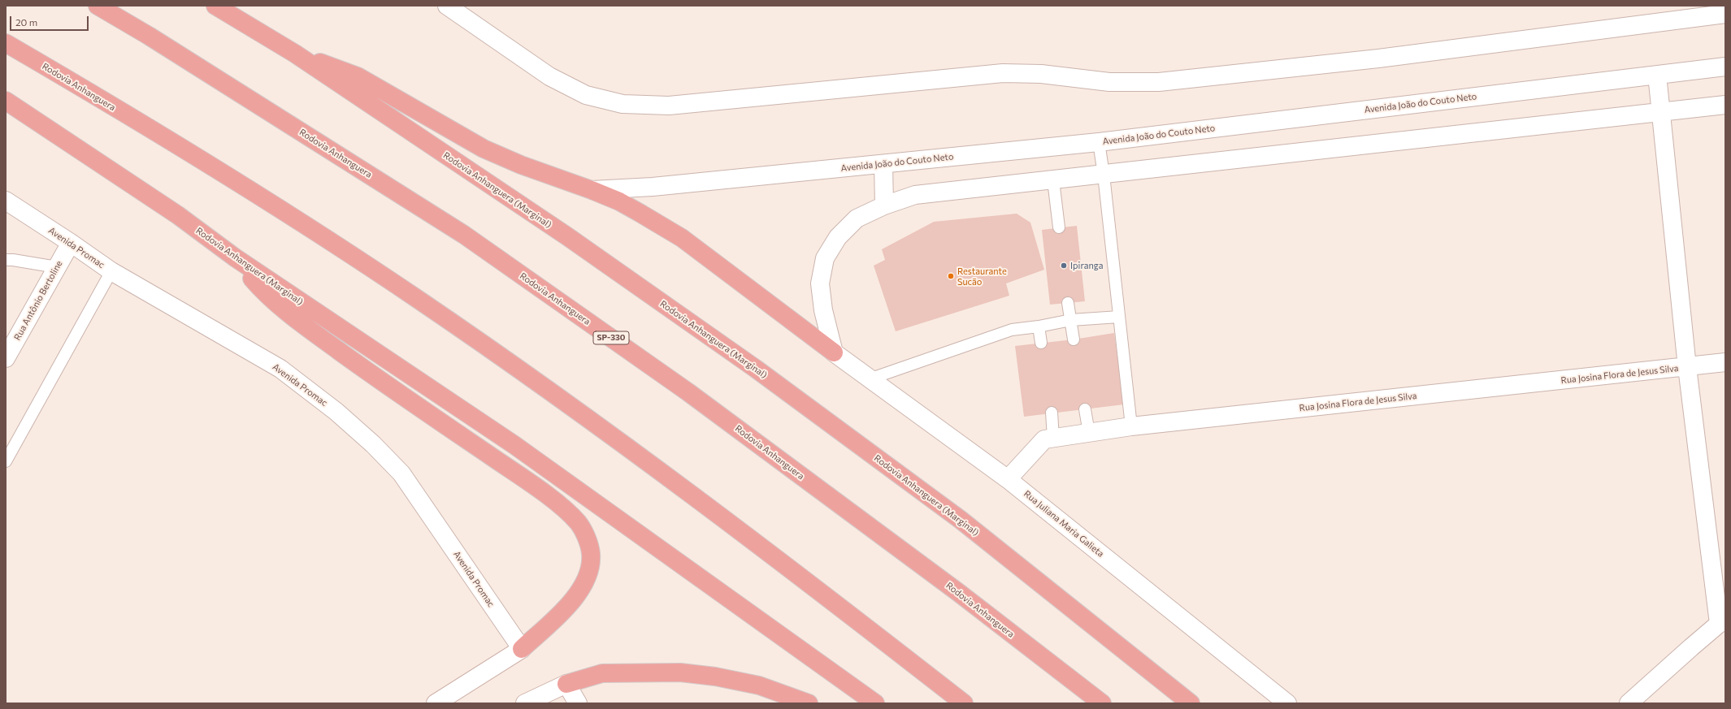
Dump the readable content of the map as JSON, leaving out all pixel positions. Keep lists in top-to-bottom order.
{
  "streets": {
    "highway": ["Rodovia Anhanguera", "Rodovia Anhanguera (Marginal)", "SP-330"],
    "street": [
      "Avenida João do Couto Neto",
      "Avenida Promac",
      "Rua Antônio Bertoline",
      "Rua Josina Flora de Jesus Silva",
      "Rua Juliana Maria Galieta"
    ]
  },
  "crossings": [
    ["Avenida Promac", "Rua Antônio Bertoline"],
    ["Rua Josina Flora de Jesus Silva", "Rua Juliana Maria Galieta"]
  ],
  "places": ["Ipiranga", "Restaurante Sucão"],
  "scale_bar": "20 m"
}
